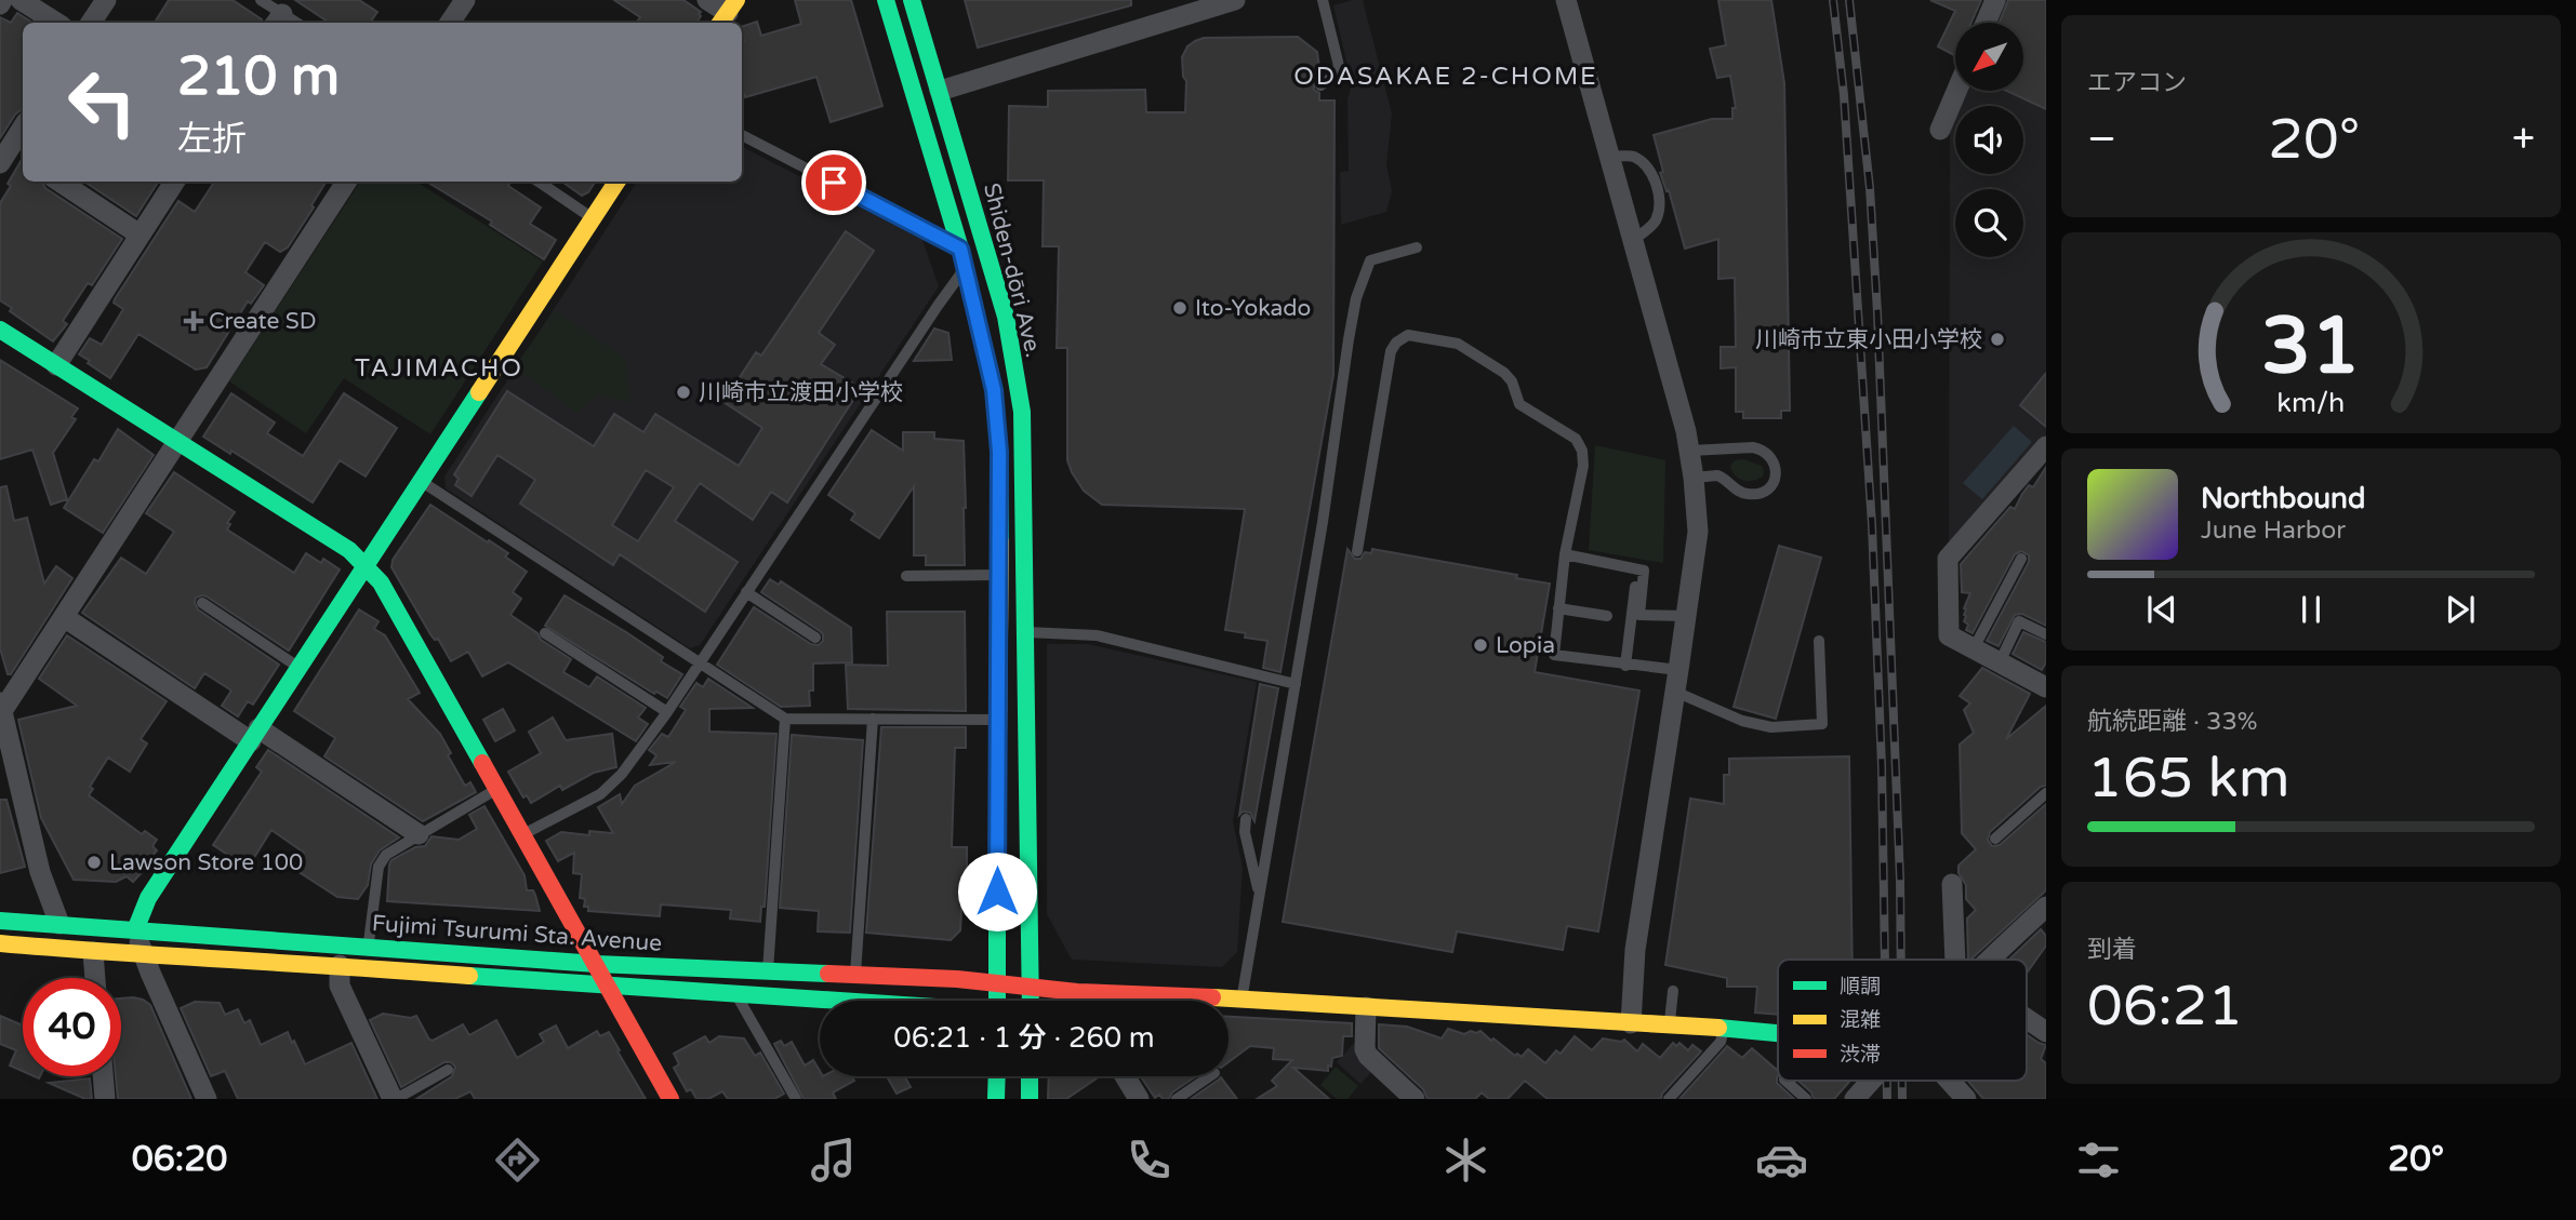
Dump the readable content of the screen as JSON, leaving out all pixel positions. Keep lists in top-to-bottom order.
{
  "streets": {
    "street": ["Shiden-dōri Ave.", "Fujimi Tsurumi Sta. Avenue"]
  },
  "crossings": [
    ["Shiden-dōri Ave.", "Fujimi Tsurumi Sta. Avenue"]
  ],
  "districts": ["ODASAKAE 2-CHOME", "TAJIMACHO"],
  "places": {
    "other": [
      "Ito-Yokado",
      "川崎市立東小田小学校",
      "川崎市立渡田小学校",
      "Lopia",
      "Lawson Store 100"
    ],
    "health": ["Create SD"]
  },
  "legend": ["順調", "混雑", "渋滞"],
  "north": "bottom left",
  "page": {
    "tile": [
      "エアコン",
      ["航続距離 · 33%", "165 km"],
      ["到着", "06:21"]
    ],
    "turn": ["210 m", "左折"],
    "heat": ["−", "20°", "+"],
    "song": ["Northbound", "June Harbor"],
    "limit": "40",
    "trip": "06:21 · 1 分 · 260 m",
    "tabs": ["06:20", "20°"],
    "gauge": ["31", "km/h"]
  }
}
